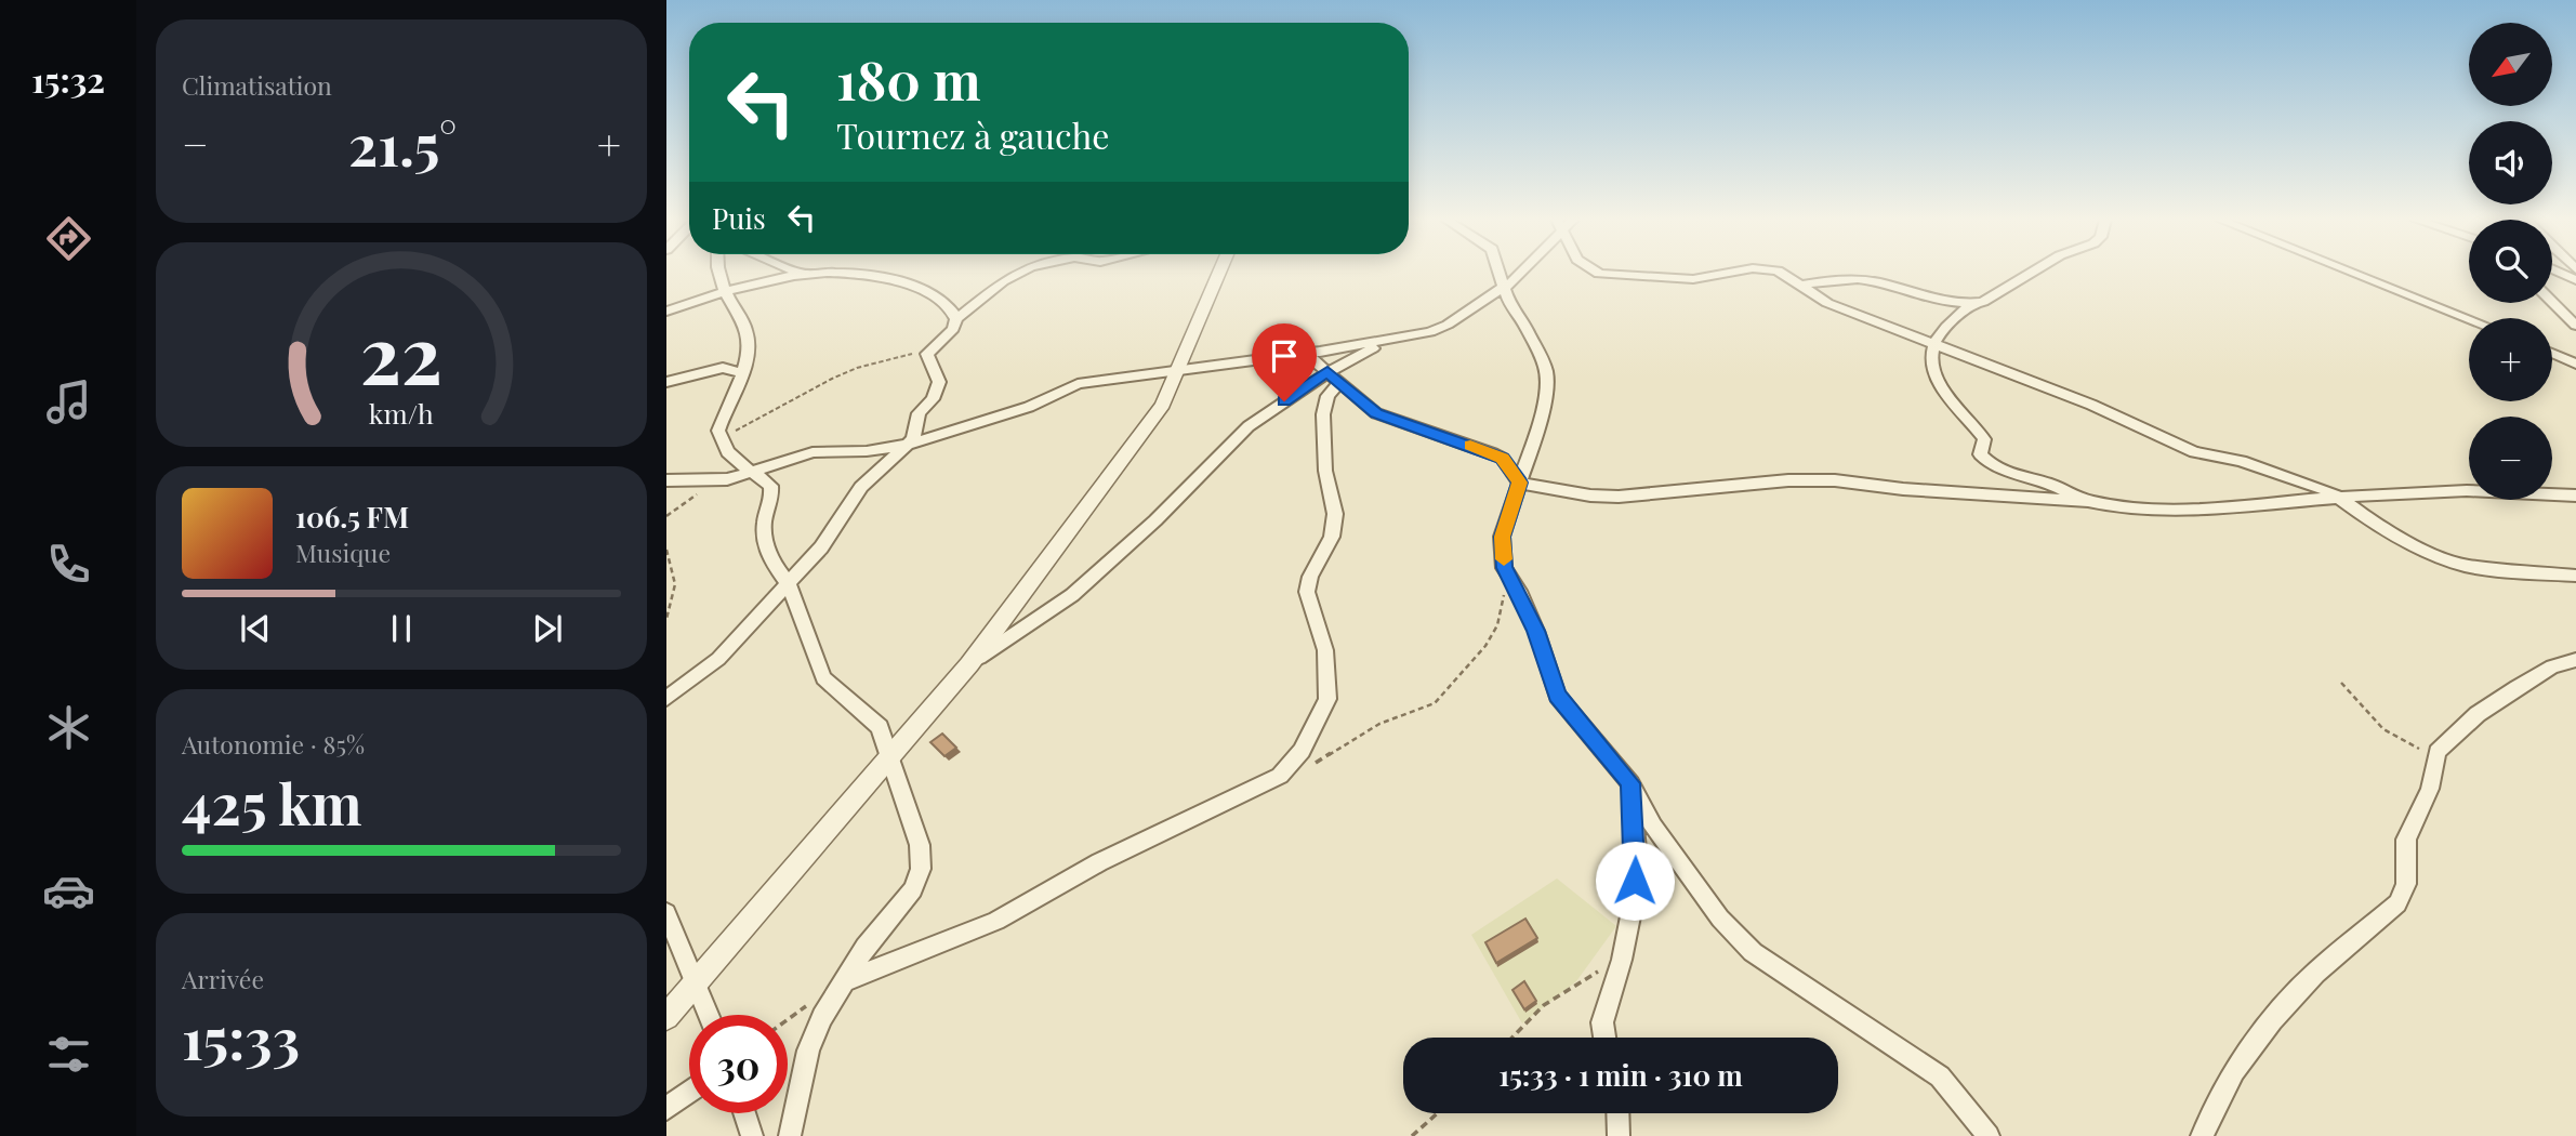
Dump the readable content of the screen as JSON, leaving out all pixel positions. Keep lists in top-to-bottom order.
{
  "north": "bottom left",
  "page": {
    "tabs": "15:32",
    "tile": [
      "Climatisation",
      ["Autonomie · 85%", "425 km"],
      ["Arrivée", "15:33"]
    ],
    "map_buttons": ["+", "−"],
    "turn": ["180 m", "Tournez à gauche"],
    "heat": ["−", "21.5°", "+"],
    "then": "Puis",
    "song": ["106.5 FM", "Musique"],
    "limit": "30",
    "trip": "15:33 · 1 min · 310 m",
    "gauge": ["22", "km/h"]
  }
}
